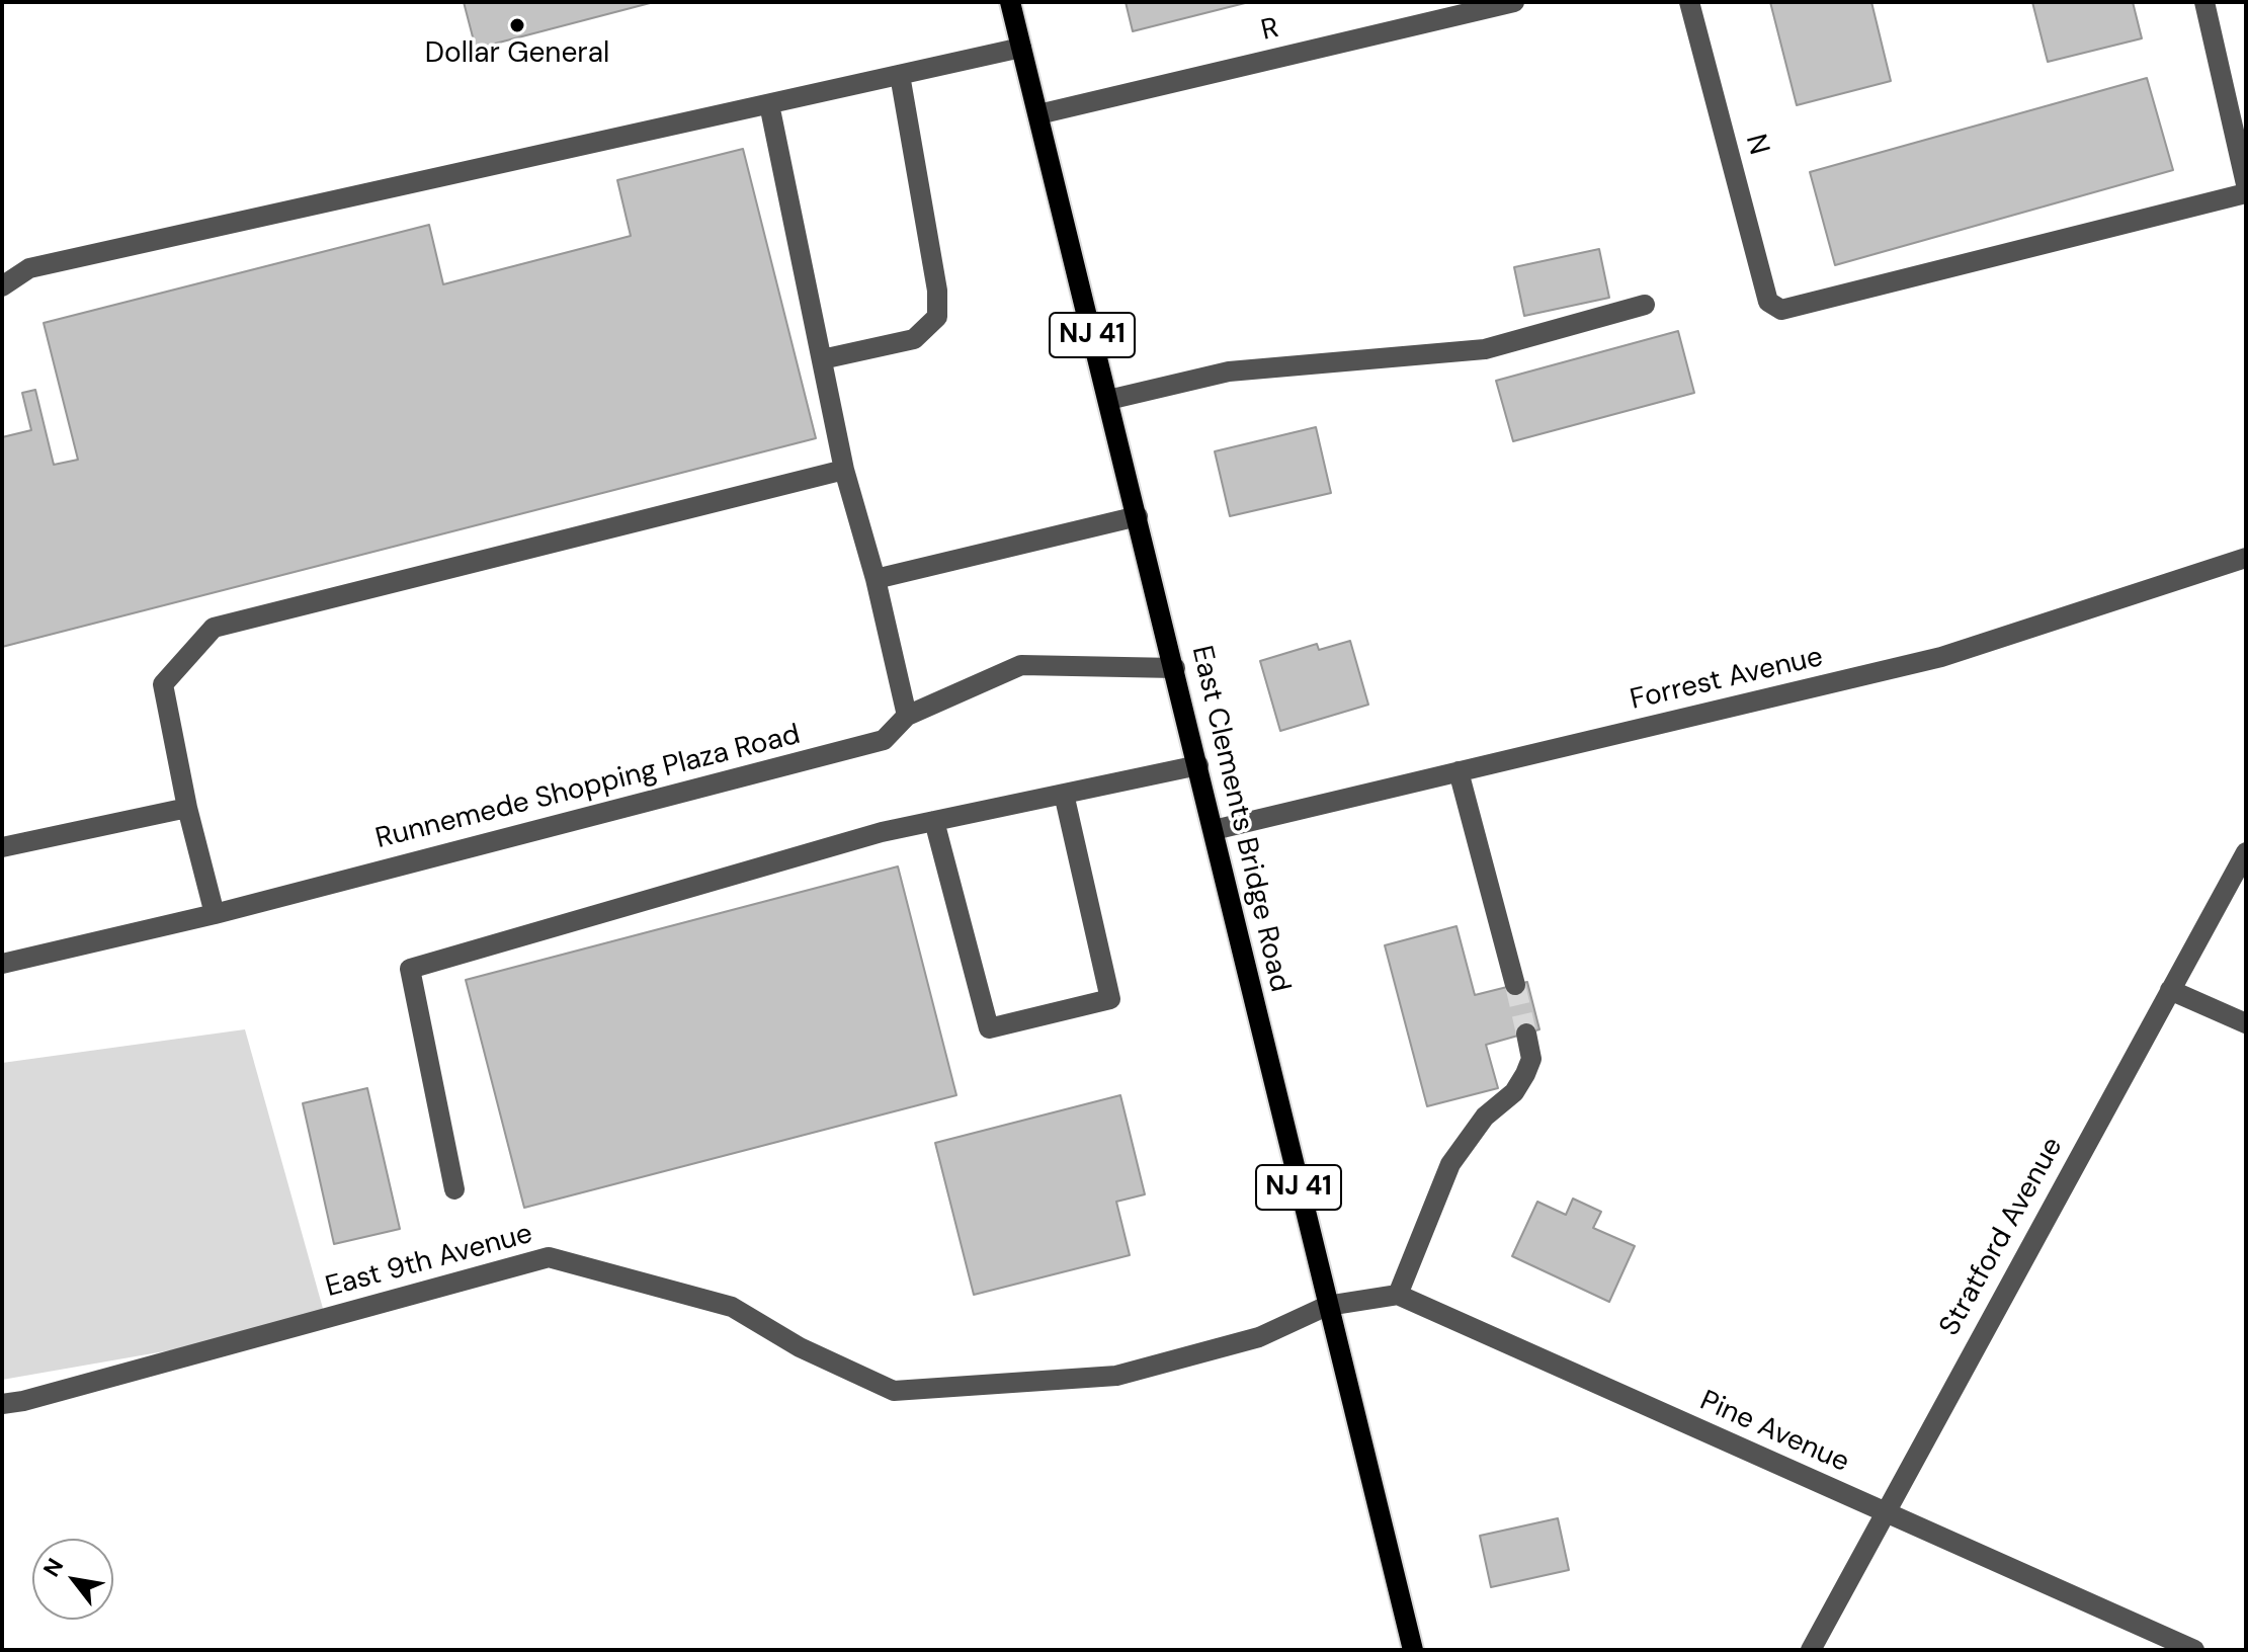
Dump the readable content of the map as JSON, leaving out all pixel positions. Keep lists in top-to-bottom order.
{
  "streets": {
    "main road": ["NJ 41", "East Clements Bridge Road"],
    "street": [
      "R",
      "N",
      "Forrest Avenue",
      "Runnemede Shopping Plaza Road",
      "Stratford Avenue",
      "East 9th Avenue",
      "Pine Avenue"
    ]
  },
  "crossings": [
    ["R", "East Clements Bridge Road"],
    ["Forrest Avenue", "East Clements Bridge Road"],
    ["Runnemede Shopping Plaza Road", "East Clements Bridge Road"],
    ["East Clements Bridge Road", "East 9th Avenue"],
    ["Stratford Avenue", "Pine Avenue"]
  ],
  "places": ["Dollar General"],
  "north": "top left"
}
